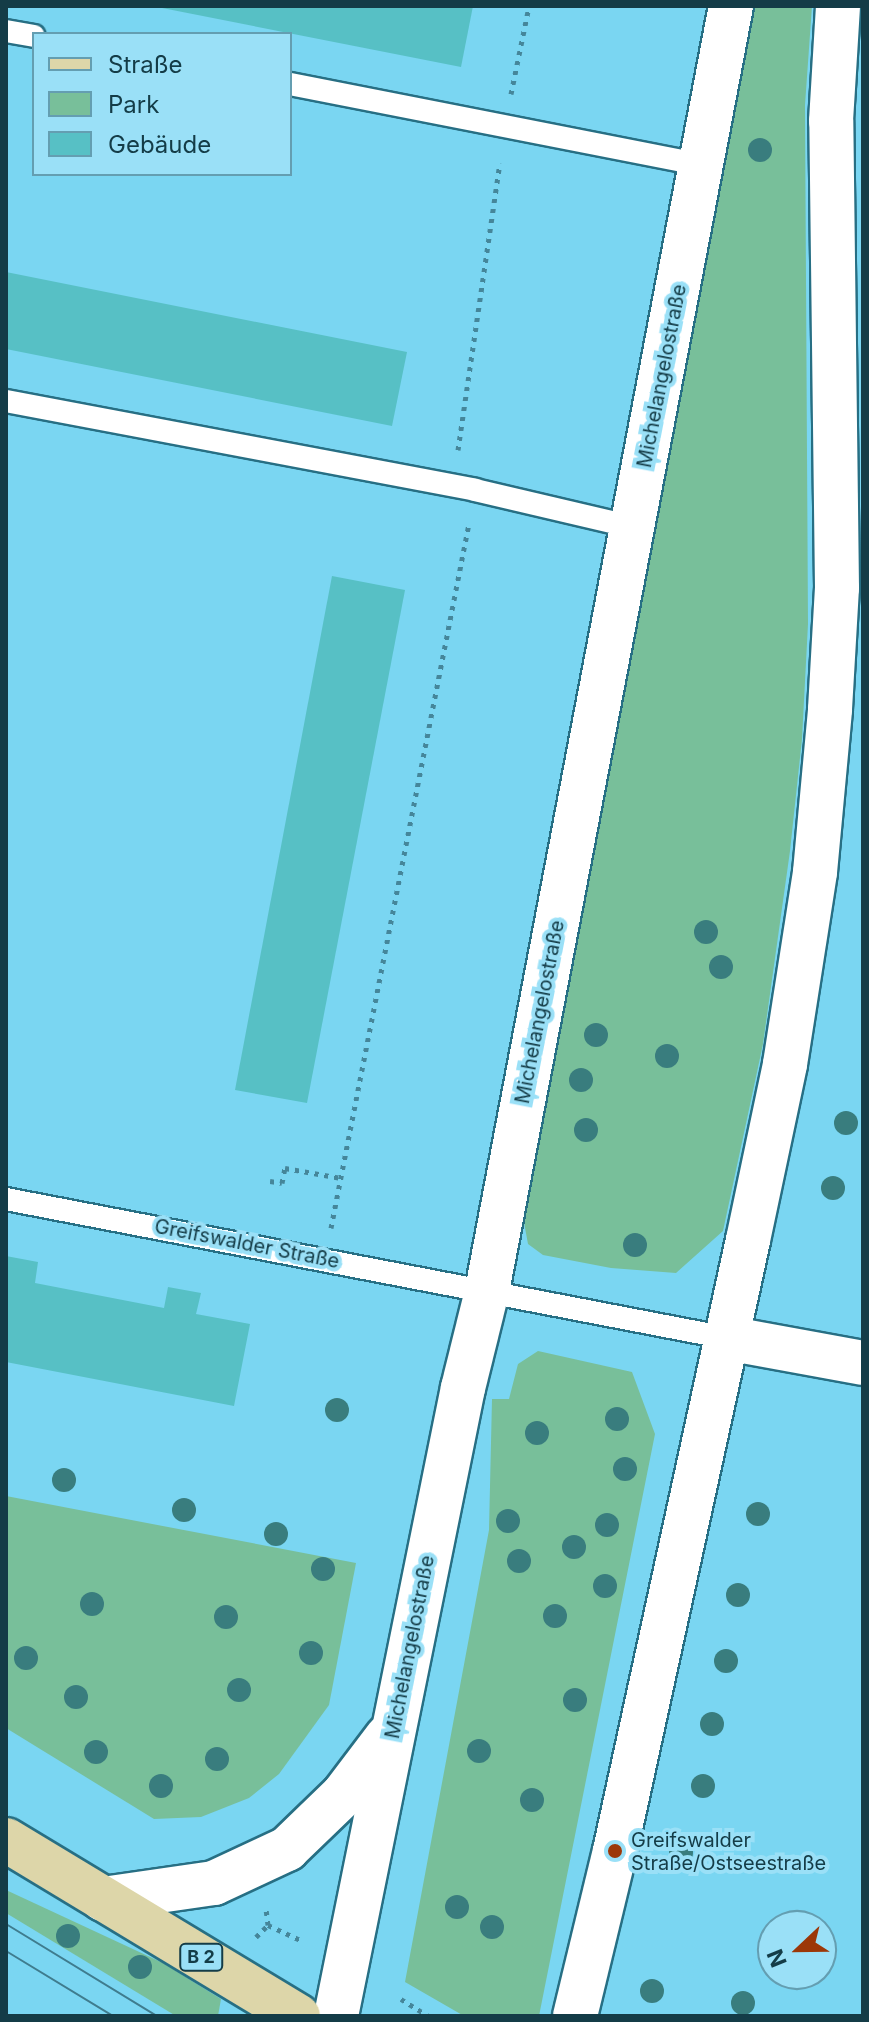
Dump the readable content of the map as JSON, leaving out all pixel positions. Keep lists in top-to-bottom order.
{
  "streets": {
    "main road": ["Michelangelostraße", "B 2"],
    "lane": ["Greifswalder Straße"]
  },
  "crossings": [
    ["Michelangelostraße", "Greifswalder Straße"]
  ],
  "places": ["Greifswalder Straße/Ostseestraße"],
  "legend": ["Straße", "Park", "Gebäude"],
  "north": "left"
}
